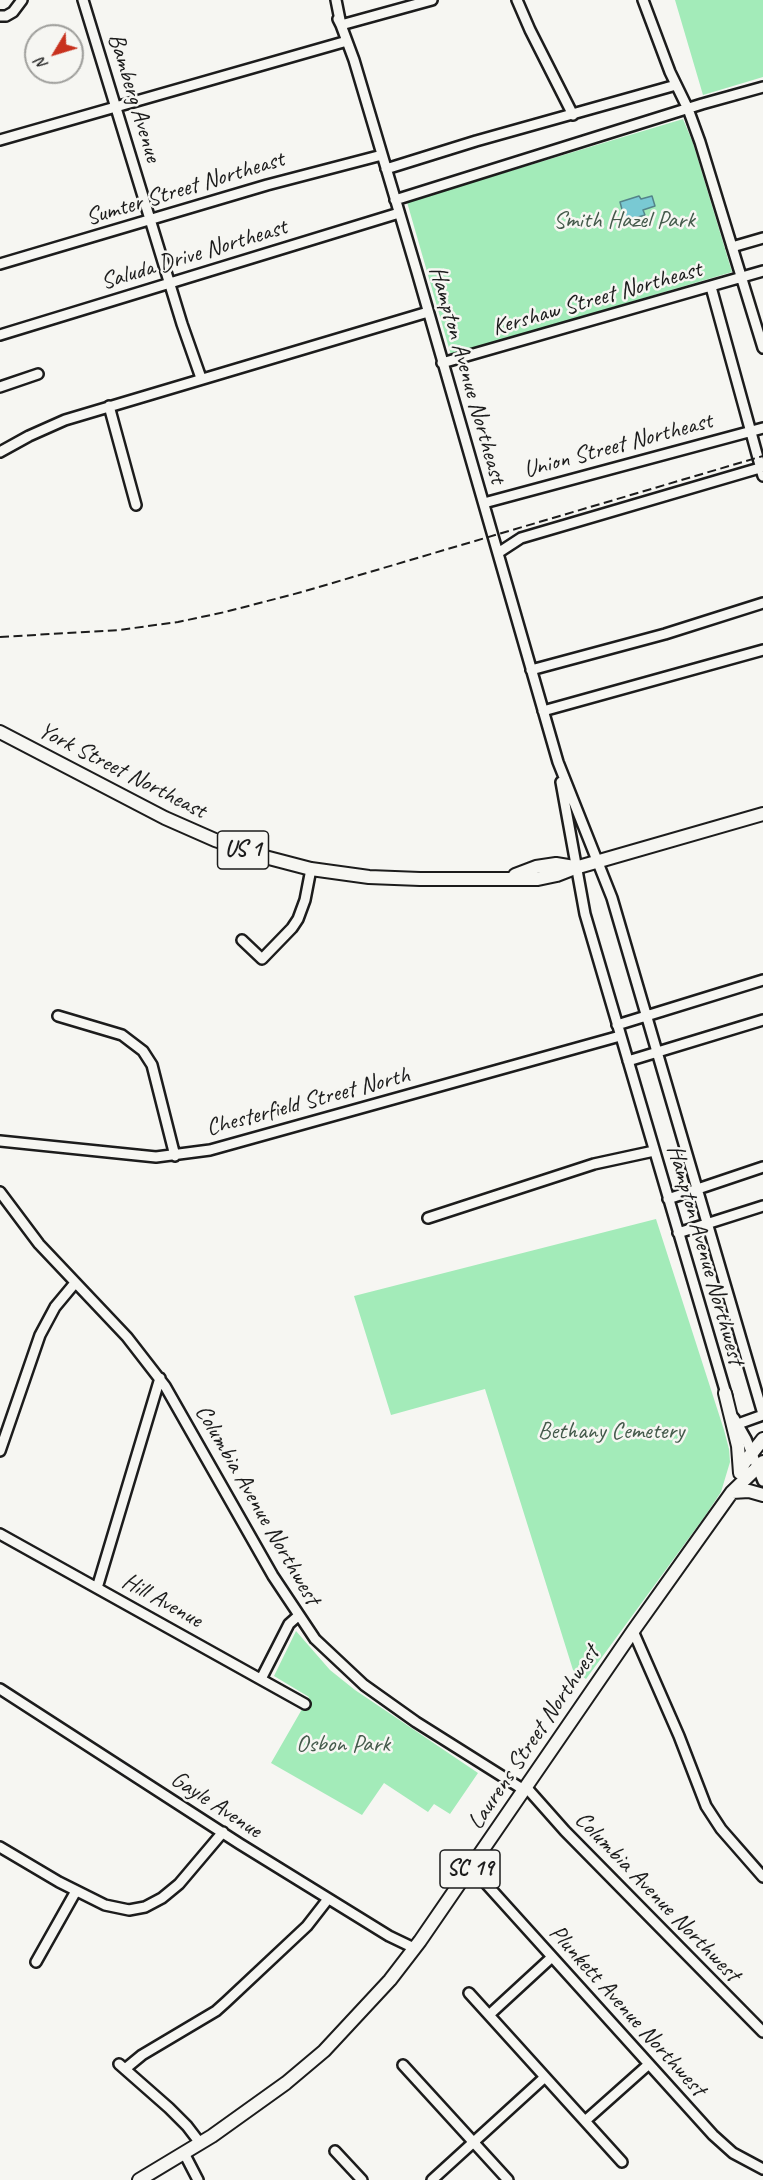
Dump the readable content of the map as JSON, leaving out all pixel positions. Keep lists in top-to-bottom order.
{
  "streets": {
    "main road": [
      "York Street Northeast",
      "US 1",
      "Laurens Street Northwest",
      "SC 19"
    ],
    "street": [
      "Bamberg Avenue",
      "Sumter Street Northeast",
      "Saluda Drive Northeast",
      "Kershaw Street Northeast",
      "Hampton Avenue Northeast",
      "Union Street Northeast",
      "Chesterfield Street North",
      "Hampton Avenue Northwest",
      "Columbia Avenue Northwest",
      "Hill Avenue",
      "Gayle Avenue",
      "Plunkett Avenue Northwest"
    ]
  },
  "crossings": [
    ["Bamberg Avenue", "Sumter Street Northeast"],
    ["Bamberg Avenue", "Saluda Drive Northeast"],
    ["Sumter Street Northeast", "Hampton Avenue Northeast"],
    ["Saluda Drive Northeast", "Hampton Avenue Northeast"],
    ["Kershaw Street Northeast", "Hampton Avenue Northeast"],
    ["Hampton Avenue Northeast", "Union Street Northeast"],
    ["Hampton Avenue Northeast", "York Street Northeast"],
    ["Hampton Avenue Northeast", "Chesterfield Street North"],
    ["Hampton Avenue Northeast", "Hampton Avenue Northwest"],
    ["Chesterfield Street North", "Hampton Avenue Northwest"],
    ["Hampton Avenue Northwest", "Laurens Street Northwest"],
    ["Columbia Avenue Northwest", "Laurens Street Northwest"],
    ["Laurens Street Northwest", "Gayle Avenue"],
    ["Laurens Street Northwest", "Plunkett Avenue Northwest"]
  ],
  "parks": ["Smith Hazel Park", "Bethany Cemetery", "Osbon Park"],
  "north": "bottom left"
}
